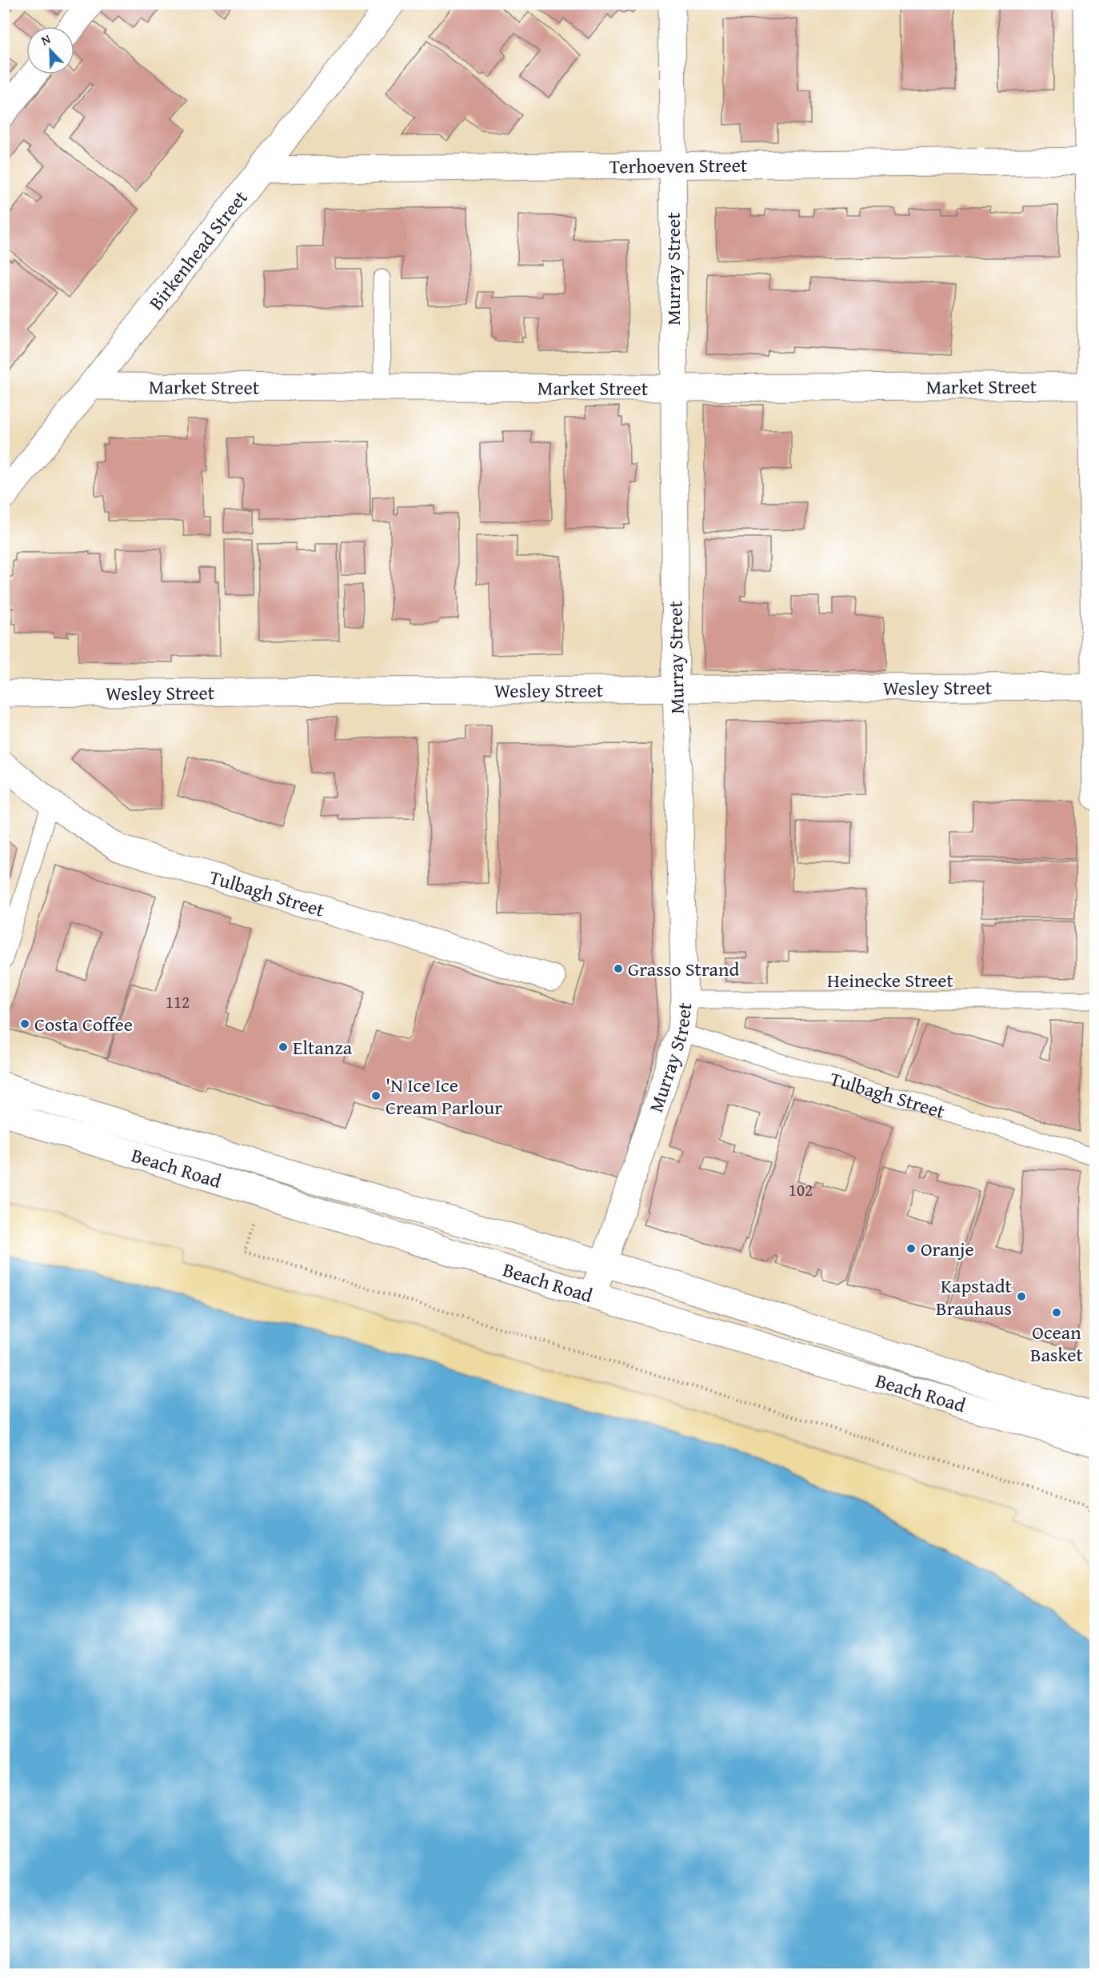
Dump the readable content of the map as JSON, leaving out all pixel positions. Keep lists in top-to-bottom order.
{
  "streets": {
    "street": [
      "Terhoeven Street",
      "Birkenhead Street",
      "Murray Street",
      "Market Street",
      "Wesley Street",
      "Tulbagh Street",
      "Beach Road"
    ],
    "lane": ["Heinecke Street"]
  },
  "crossings": [
    ["Terhoeven Street", "Birkenhead Street"],
    ["Terhoeven Street", "Murray Street"],
    ["Birkenhead Street", "Market Street"],
    ["Murray Street", "Market Street"],
    ["Murray Street", "Wesley Street"],
    ["Murray Street", "Tulbagh Street"],
    ["Murray Street", "Heinecke Street"],
    ["Murray Street", "Beach Road"]
  ],
  "places": [
    "Grasso Strand",
    "Costa Coffee",
    "Eltanza",
    "'N Ice Ice Cream Parlour",
    "Oranje",
    "Kapstadt Brauhaus",
    "Ocean Basket"
  ],
  "house_numbers": ["112", "102"],
  "north": "top left"
}
